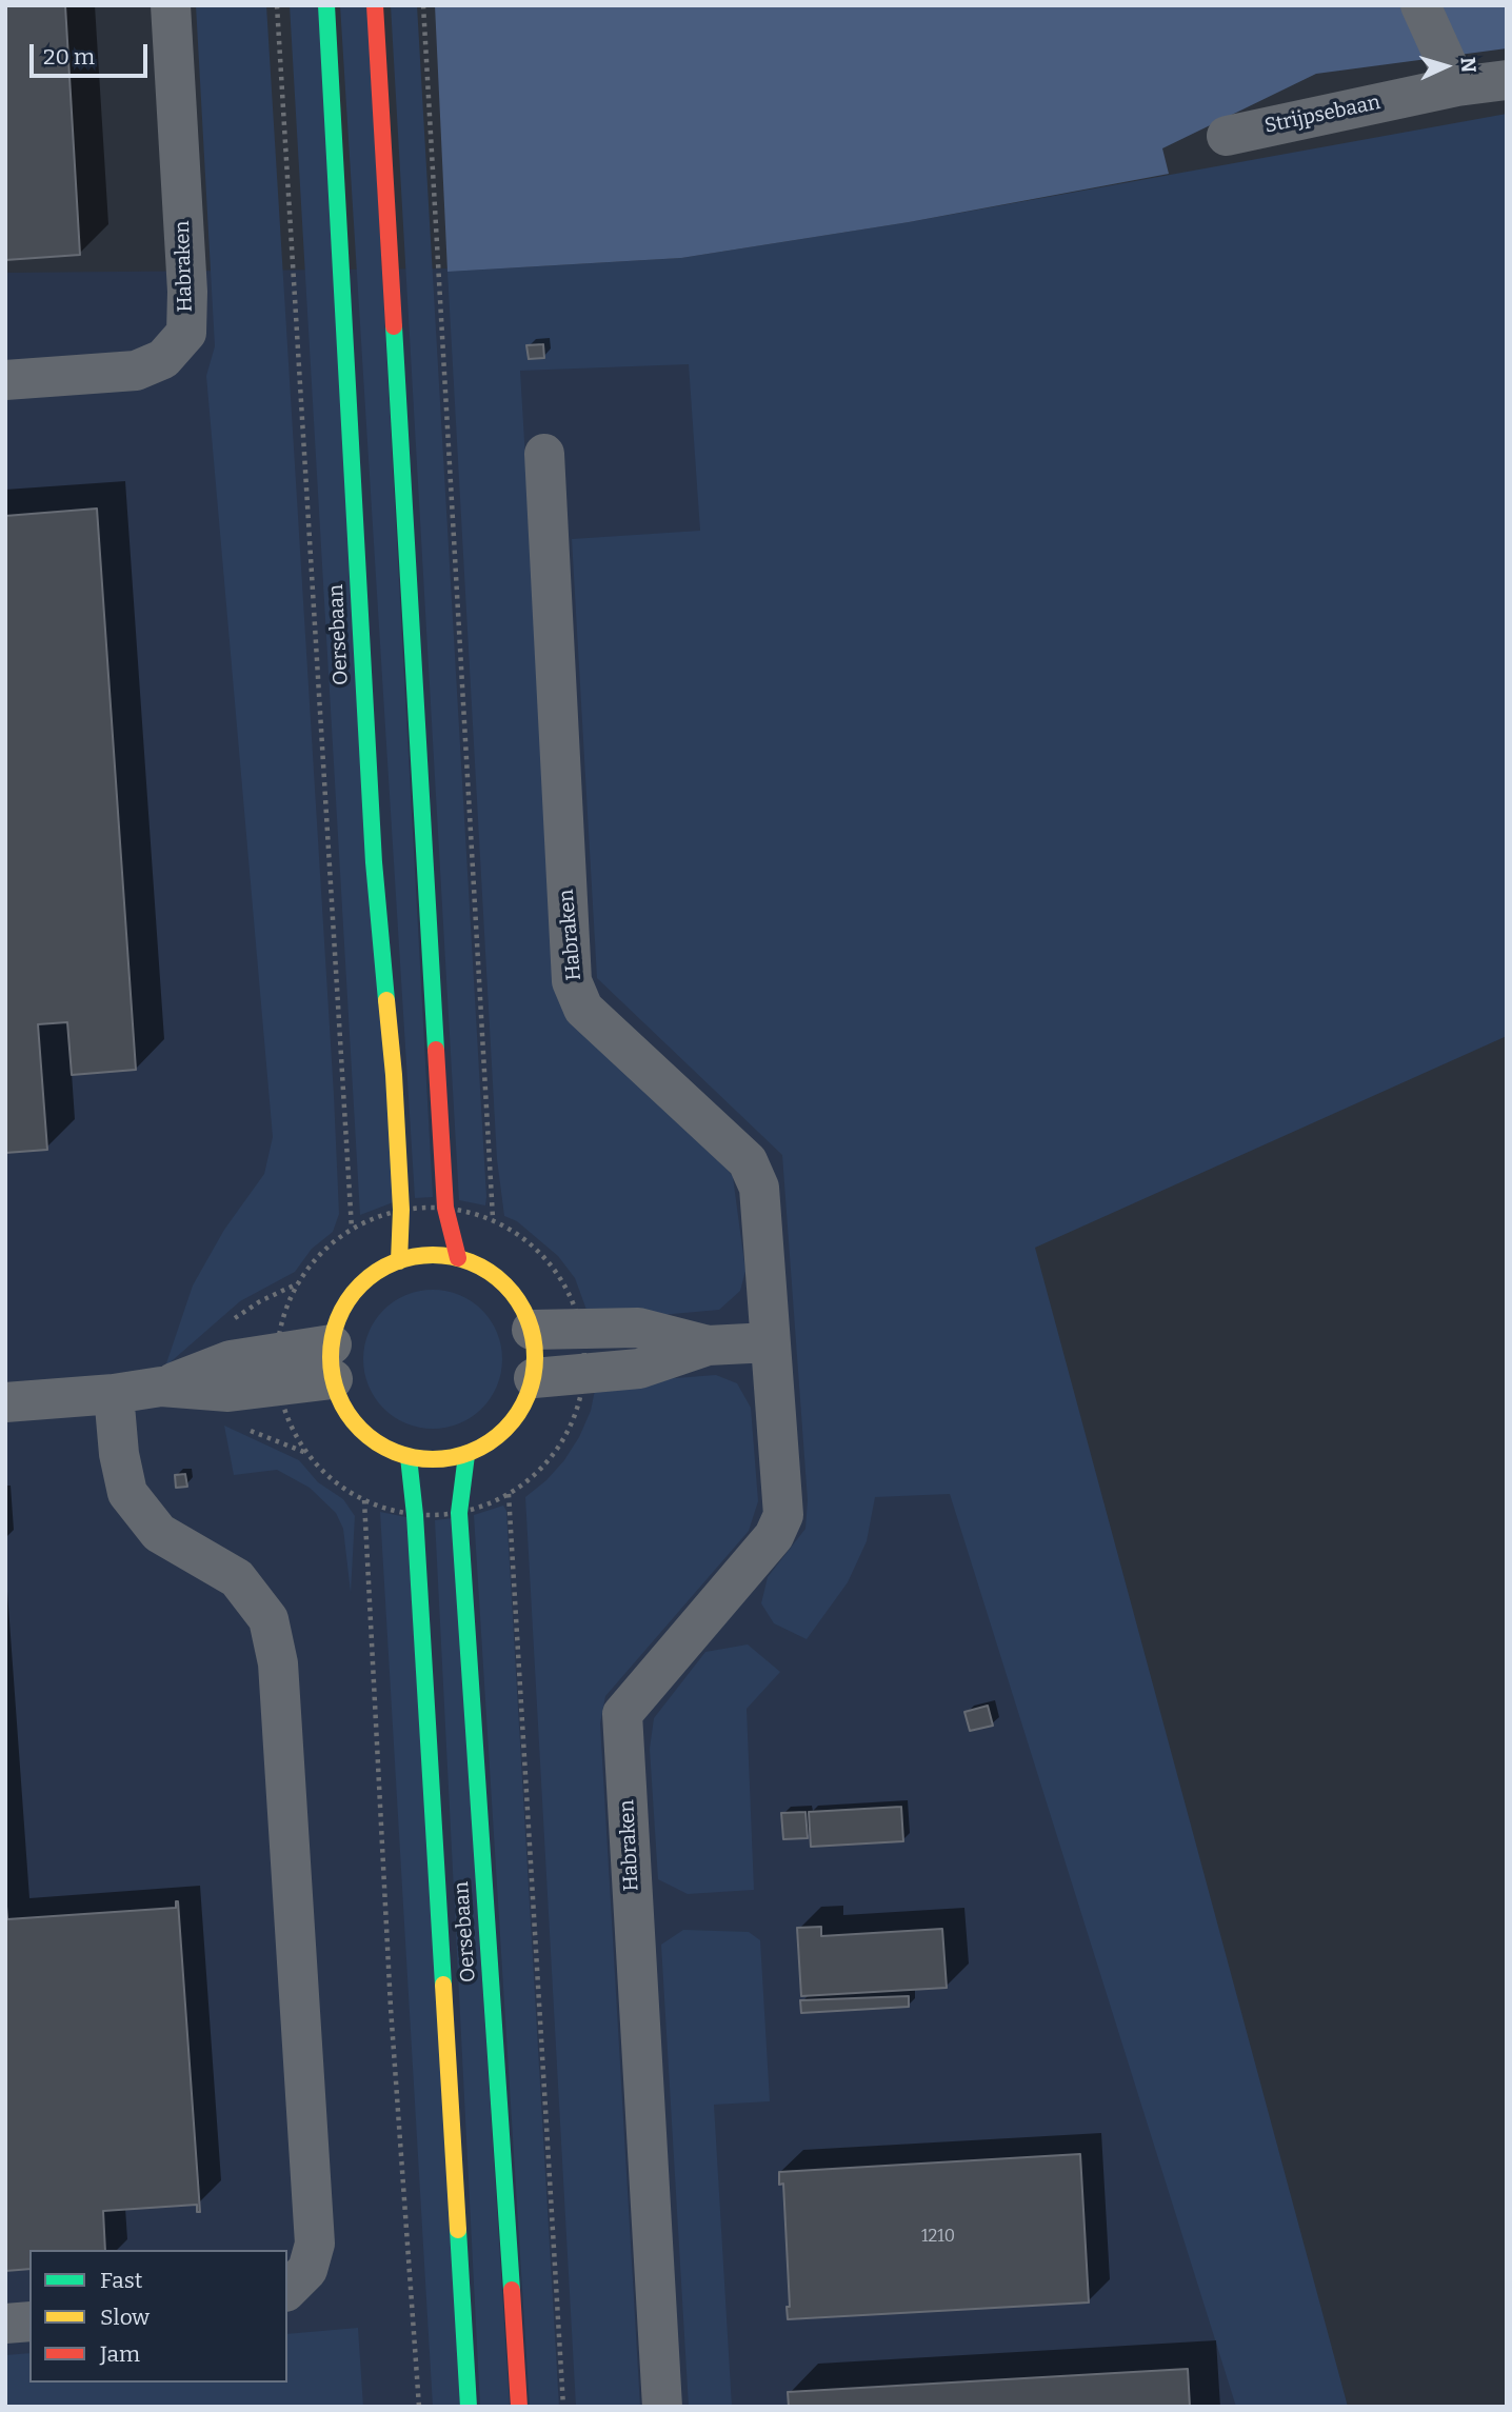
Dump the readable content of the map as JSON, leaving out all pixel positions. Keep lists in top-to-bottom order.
{
  "streets": {
    "main road": ["Oersebaan"],
    "street": ["Strijpsebaan", "Habraken"]
  },
  "house_numbers": ["1210"],
  "legend": ["Fast", "Slow", "Jam"],
  "scale_bar": "20 m",
  "north": "right"
}
